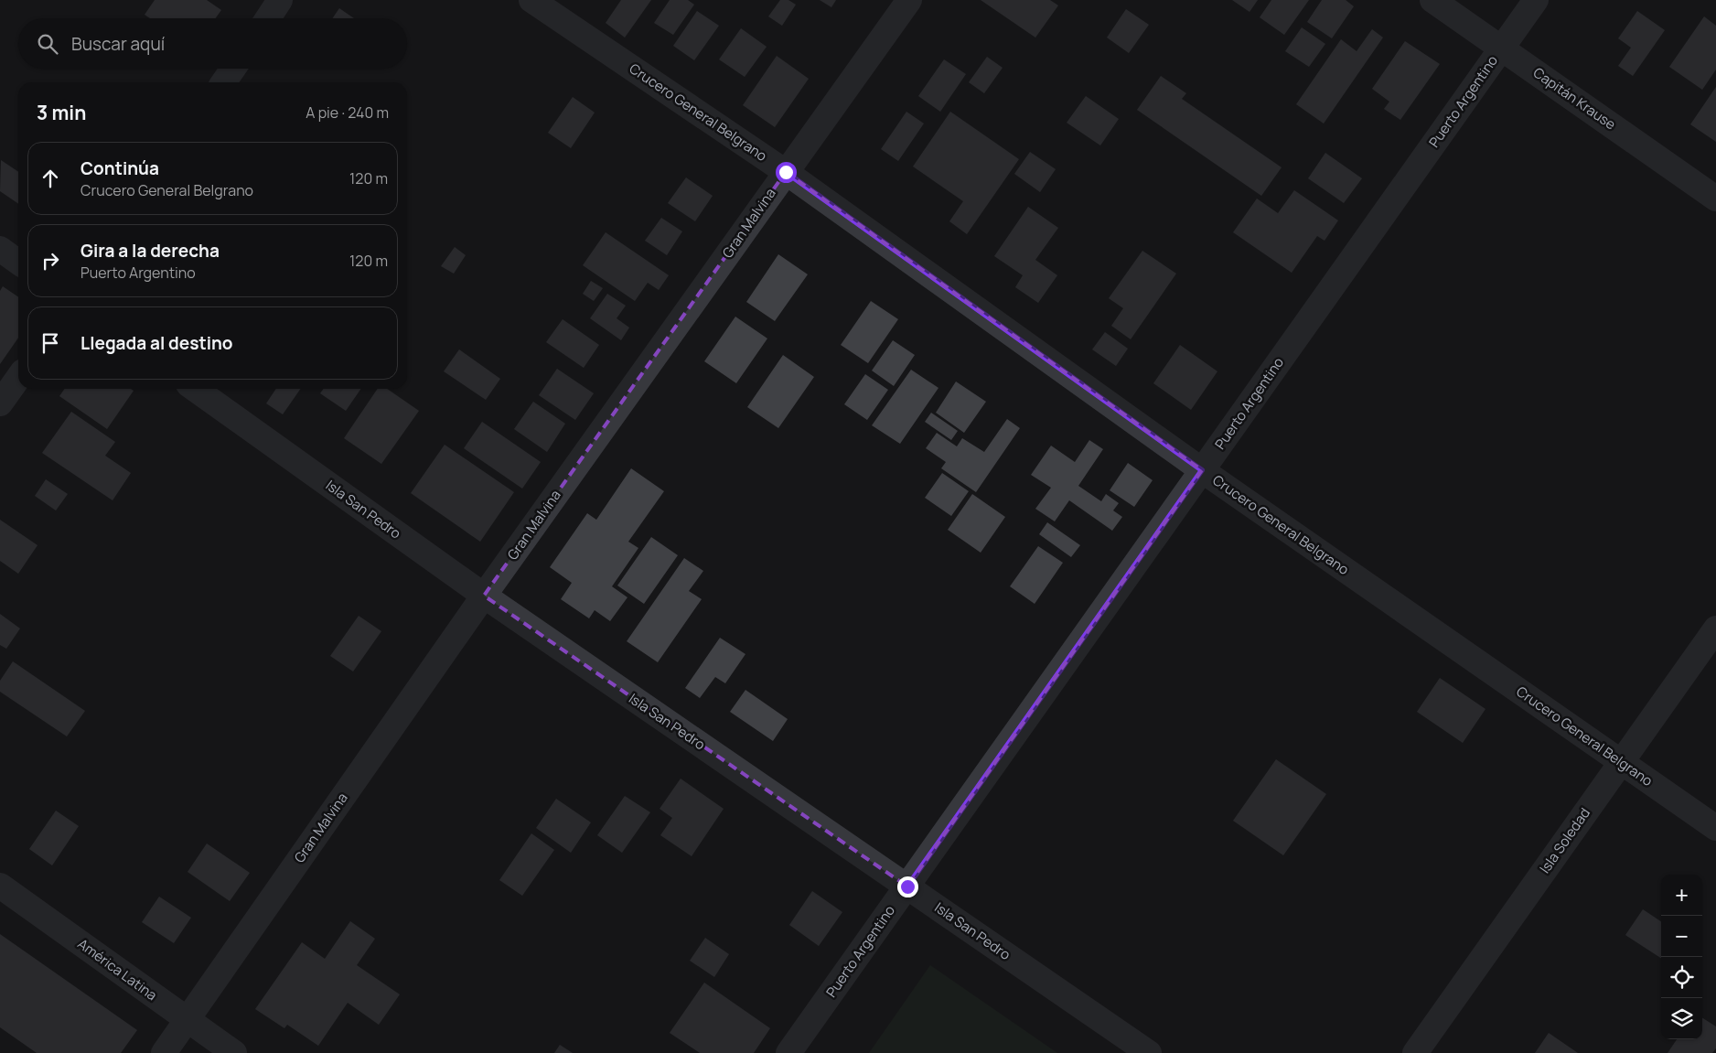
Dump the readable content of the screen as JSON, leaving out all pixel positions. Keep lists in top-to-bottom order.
{
  "streets": {
    "street": [
      "Capitán Krause",
      "Puerto Argentino",
      "Crucero General Belgrano",
      "Gran Malvina",
      "Isla San Pedro",
      "Isla Soledad",
      "América Latina"
    ]
  },
  "crossings": [
    ["Capitán Krause", "Puerto Argentino"],
    ["Puerto Argentino", "Crucero General Belgrano"],
    ["Puerto Argentino", "Isla San Pedro"],
    ["Crucero General Belgrano", "Gran Malvina"],
    ["Crucero General Belgrano", "Isla Soledad"],
    ["Gran Malvina", "Isla San Pedro"],
    ["Gran Malvina", "América Latina"]
  ],
  "page": {
    "search": "Buscar aquí",
    "heading": ["3 min", "A pie · 240 m"],
    "list": [
      ["Continúa", "Crucero General Belgrano", "120 m"],
      ["Gira a la derecha", "Puerto Argentino", "120 m"],
      "Llegada al destino"
    ],
    "map_buttons": ["+", "−"]
  }
}
